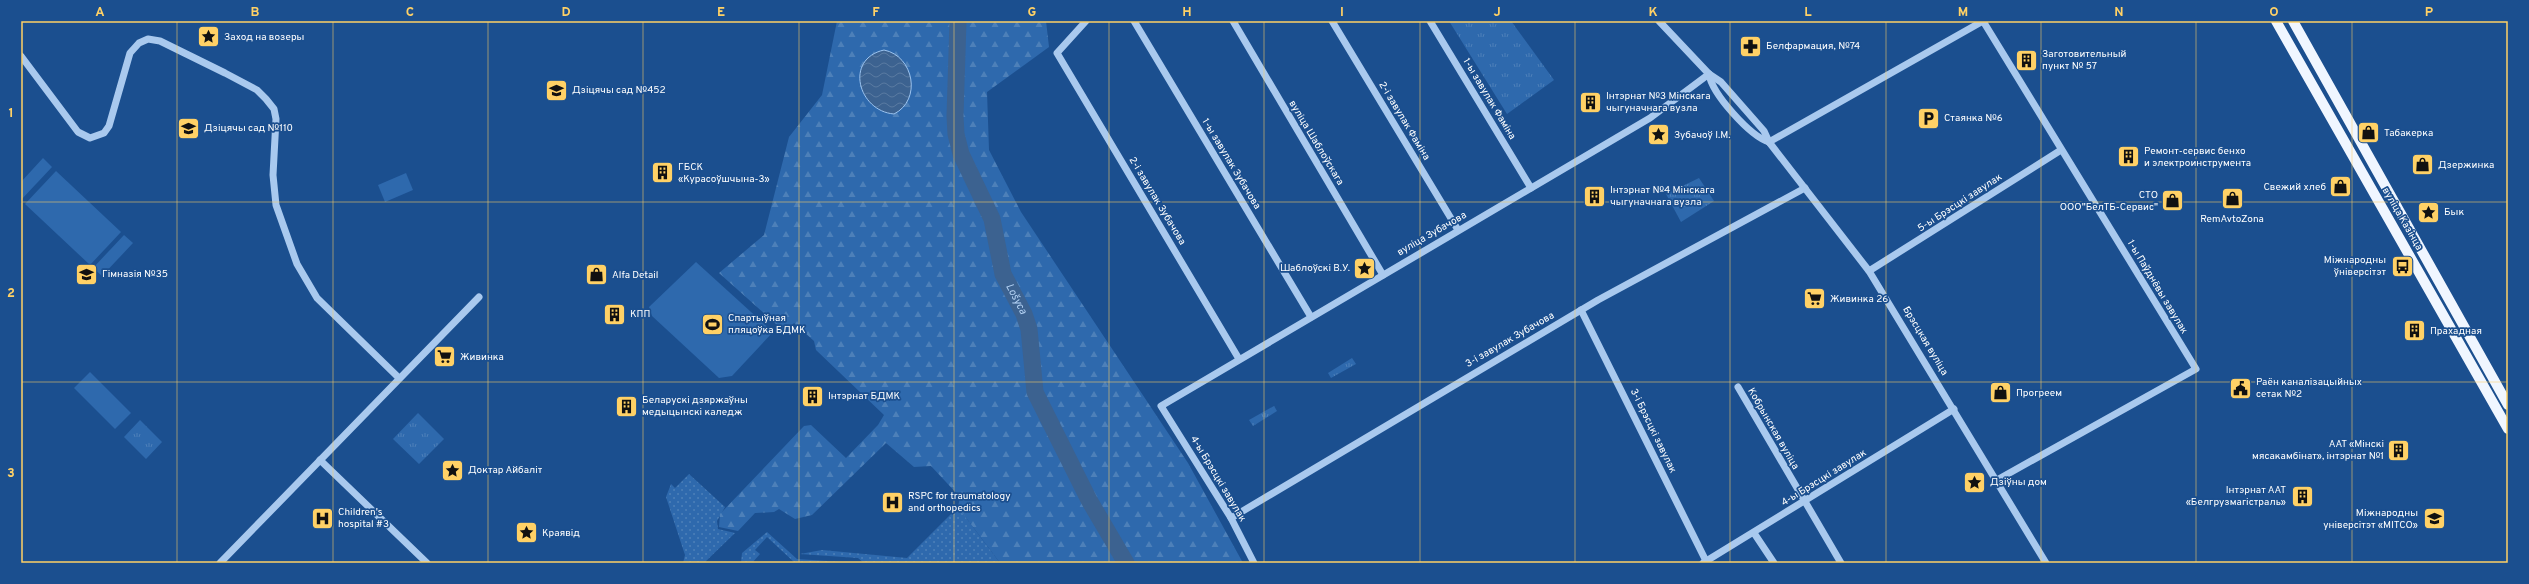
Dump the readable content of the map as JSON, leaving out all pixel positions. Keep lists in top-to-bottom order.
{
  "streets": {
    "main road": ["вуліца Казінца"],
    "street": [
      "1-ы завулак Фаміна",
      "2-і завулак Фаміна",
      "вуліца Шаблоўскага",
      "1-ы завулак Зубачова",
      "2-і завулак Зубачова",
      "5-ы Брэсцкі завулак",
      "вуліца Зубачова",
      "1-ы Паўднёвы завулак",
      "3-і завулак Зубачова",
      "Брэсцкая вуліца",
      "Кобрынская вуліца",
      "3-і Брэсцкі завулак",
      "4-ы Брэсцкі завулак"
    ]
  },
  "crossings": [
    ["1-ы завулак Фаміна", "вуліца Зубачова"],
    ["2-і завулак Фаміна", "вуліца Зубачова"],
    ["вуліца Шаблоўскага", "вуліца Зубачова"],
    ["1-ы завулак Зубачова", "вуліца Зубачова"],
    ["2-і завулак Зубачова", "вуліца Зубачова"],
    ["5-ы Брэсцкі завулак", "1-ы Паўднёвы завулак"],
    ["5-ы Брэсцкі завулак", "Брэсцкая вуліца"],
    ["вуліца Зубачова", "Брэсцкая вуліца"],
    ["вуліца Зубачова", "4-ы Брэсцкі завулак"],
    ["1-ы Паўднёвы завулак", "Брэсцкая вуліца"],
    ["3-і завулак Зубачова", "Брэсцкая вуліца"],
    ["3-і завулак Зубачова", "3-і Брэсцкі завулак"],
    ["3-і завулак Зубачова", "4-ы Брэсцкі завулак"],
    ["Брэсцкая вуліца", "4-ы Брэсцкі завулак"],
    ["Кобрынская вуліца", "4-ы Брэсцкі завулак"],
    ["3-і Брэсцкі завулак", "4-ы Брэсцкі завулак"]
  ],
  "water": ["Lošyca"],
  "places": {
    "place": [
      "Заход на возеры",
      "Зубачоў І.М.",
      "Бык",
      "Шаблоўскі В.У.",
      "Доктар Айбаліт",
      "Дзіўны дом",
      "Краявід"
    ],
    "pharmacy": ["Белфармация, №74"],
    "building": [
      "Заготовительный пункт № 57",
      "Інтэрнат №3 Мінскага чыгуначнага вузла",
      "Ремонт-сервис бенхо и электроинструмента",
      "ГБСК «Курасоўшчына-3»",
      "Інтэрнат №4 Мінскага чыгуначнага вузла",
      "КПП",
      "Прахадная",
      "Інтэрнат БДМК",
      "Беларускі дзяржаўны медыцынскі каледж",
      "ААТ «Мінскі мясакамбінат», інтэрнат №1",
      "Інтэрнат ААТ «Белгрузмагістраль»"
    ],
    "school or university": [
      "Дзіцячы сад №452",
      "Дзіцячы сад №110",
      "Гімназія №35",
      "Міжнародны універсітэт «МІТСО»"
    ],
    "parking": ["Стаянка №6"],
    "shop": [
      "Табакерка",
      "Дзержинка",
      "Свежий хлеб",
      "RemAvtoZona",
      "СТО ООО\"БелТБ-Сервис\"",
      "Alfa Detail",
      "Прогреем"
    ],
    "bus stop": ["Міжнародны ўніверсітэт"],
    "supermarket": ["Живинка 26", "Живинка"],
    "sports": ["Спартыўная пляцоўка БДМК"],
    "public building": ["Раён каналізацыйных сетак №2"],
    "hospital": ["RSPC for traumatology and orthopedics", "Children's hospital #3"]
  },
  "grid": {
    "columns": [
      "A",
      "B",
      "C",
      "D",
      "E",
      "F",
      "G",
      "H",
      "I",
      "J",
      "K",
      "L",
      "M",
      "N",
      "O",
      "P"
    ],
    "rows": ["1", "2", "3"]
  }
}
